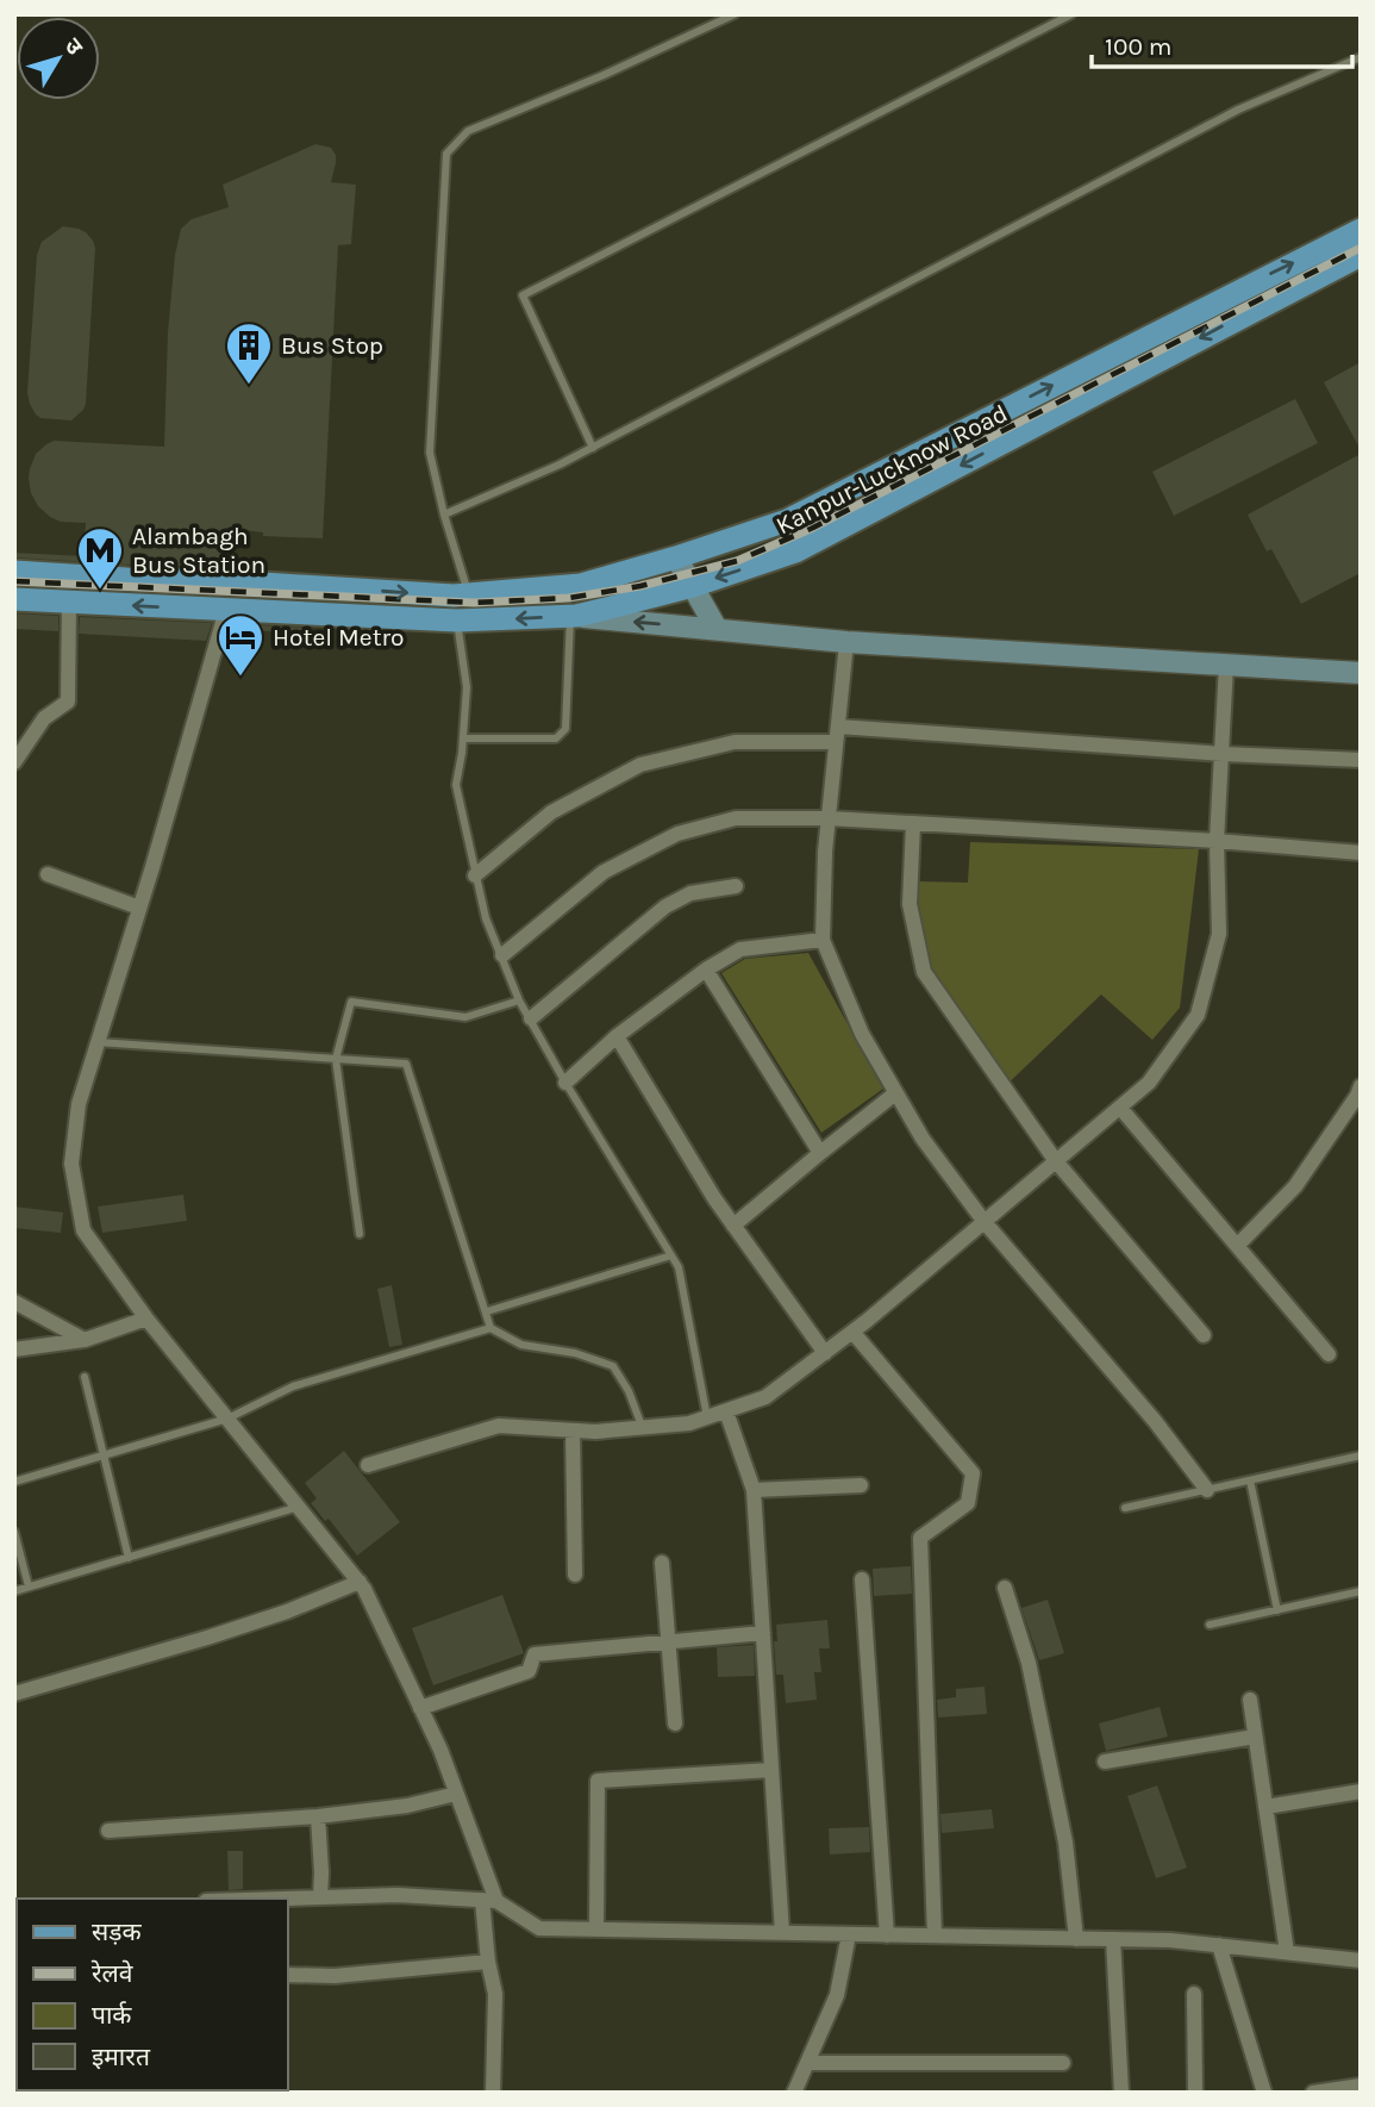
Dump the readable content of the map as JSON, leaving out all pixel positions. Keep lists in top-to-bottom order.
{
  "streets": {
    "main road": ["Kanpur-Lucknow Road"]
  },
  "places": {
    "building": ["Bus Stop"],
    "metro station": ["Alambagh Bus Station"],
    "hotel": ["Hotel Metro"]
  },
  "legend": [
    "सड़क",
    "रेलवे",
    "पार्क",
    "इमारत"
  ],
  "scale_bar": "100 m",
  "north": "top right"
}
